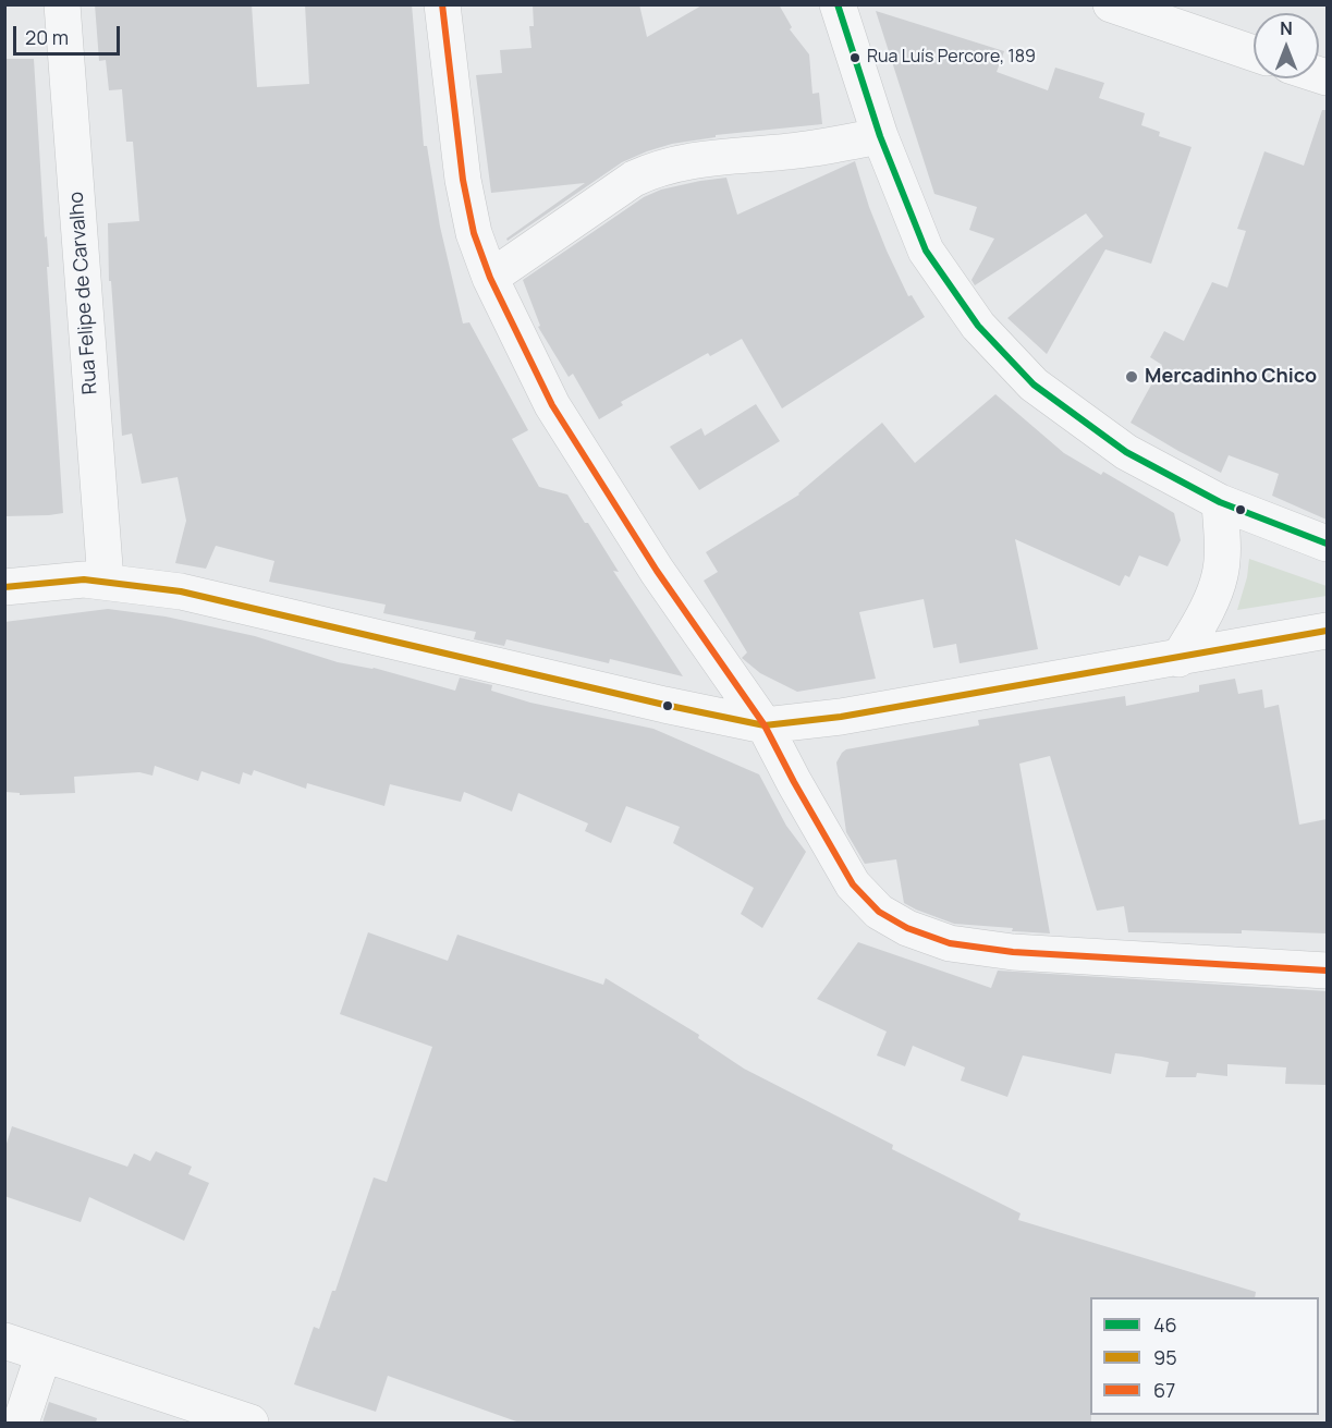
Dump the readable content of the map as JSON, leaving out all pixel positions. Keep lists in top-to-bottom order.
{
  "streets": {
    "street": ["Rua Felipe de Carvalho"]
  },
  "places": ["Rua Luís Percore, 189", "Mercadinho Chico"],
  "lines": ["transit line 46", "transit line 67", "transit line 95"],
  "legend": ["46", "95", "67"],
  "scale_bar": "20 m",
  "north": "top"
}
